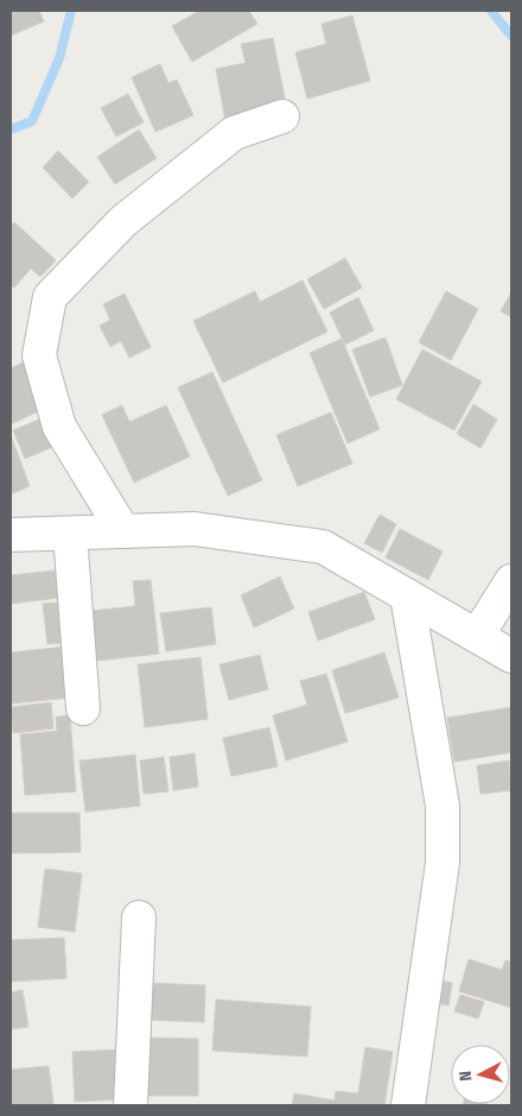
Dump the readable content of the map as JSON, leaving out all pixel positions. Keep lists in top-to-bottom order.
{
  "north": "left"
}
